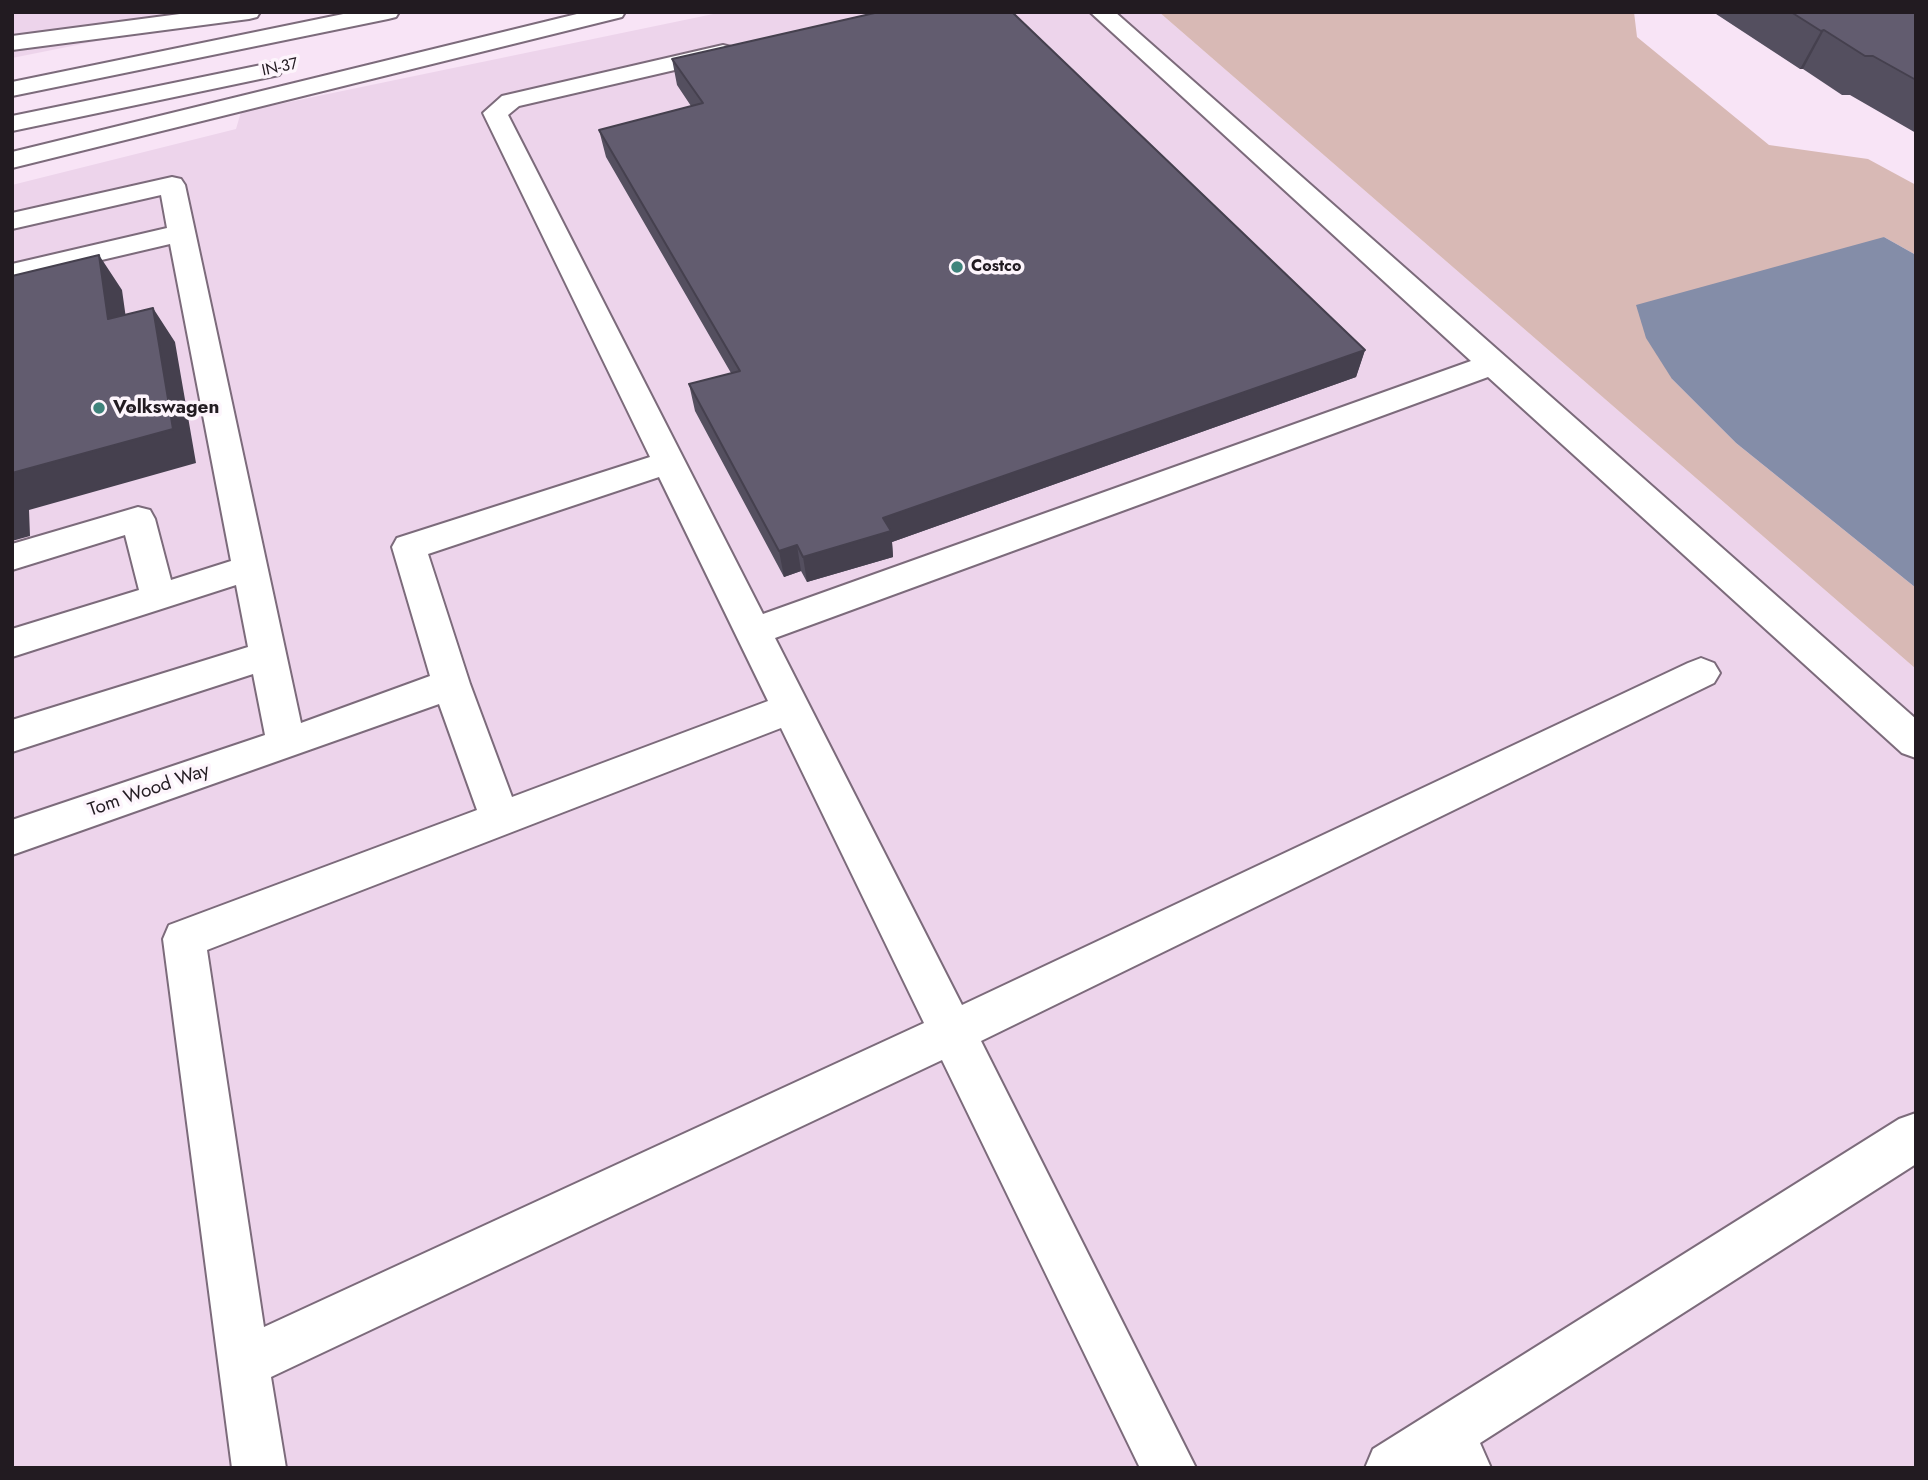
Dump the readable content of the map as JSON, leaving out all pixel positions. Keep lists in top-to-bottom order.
{
  "streets": {
    "main road": ["IN-37", "Tom Wood Way"]
  },
  "places": ["Costco", "Volkswagen"]
}
